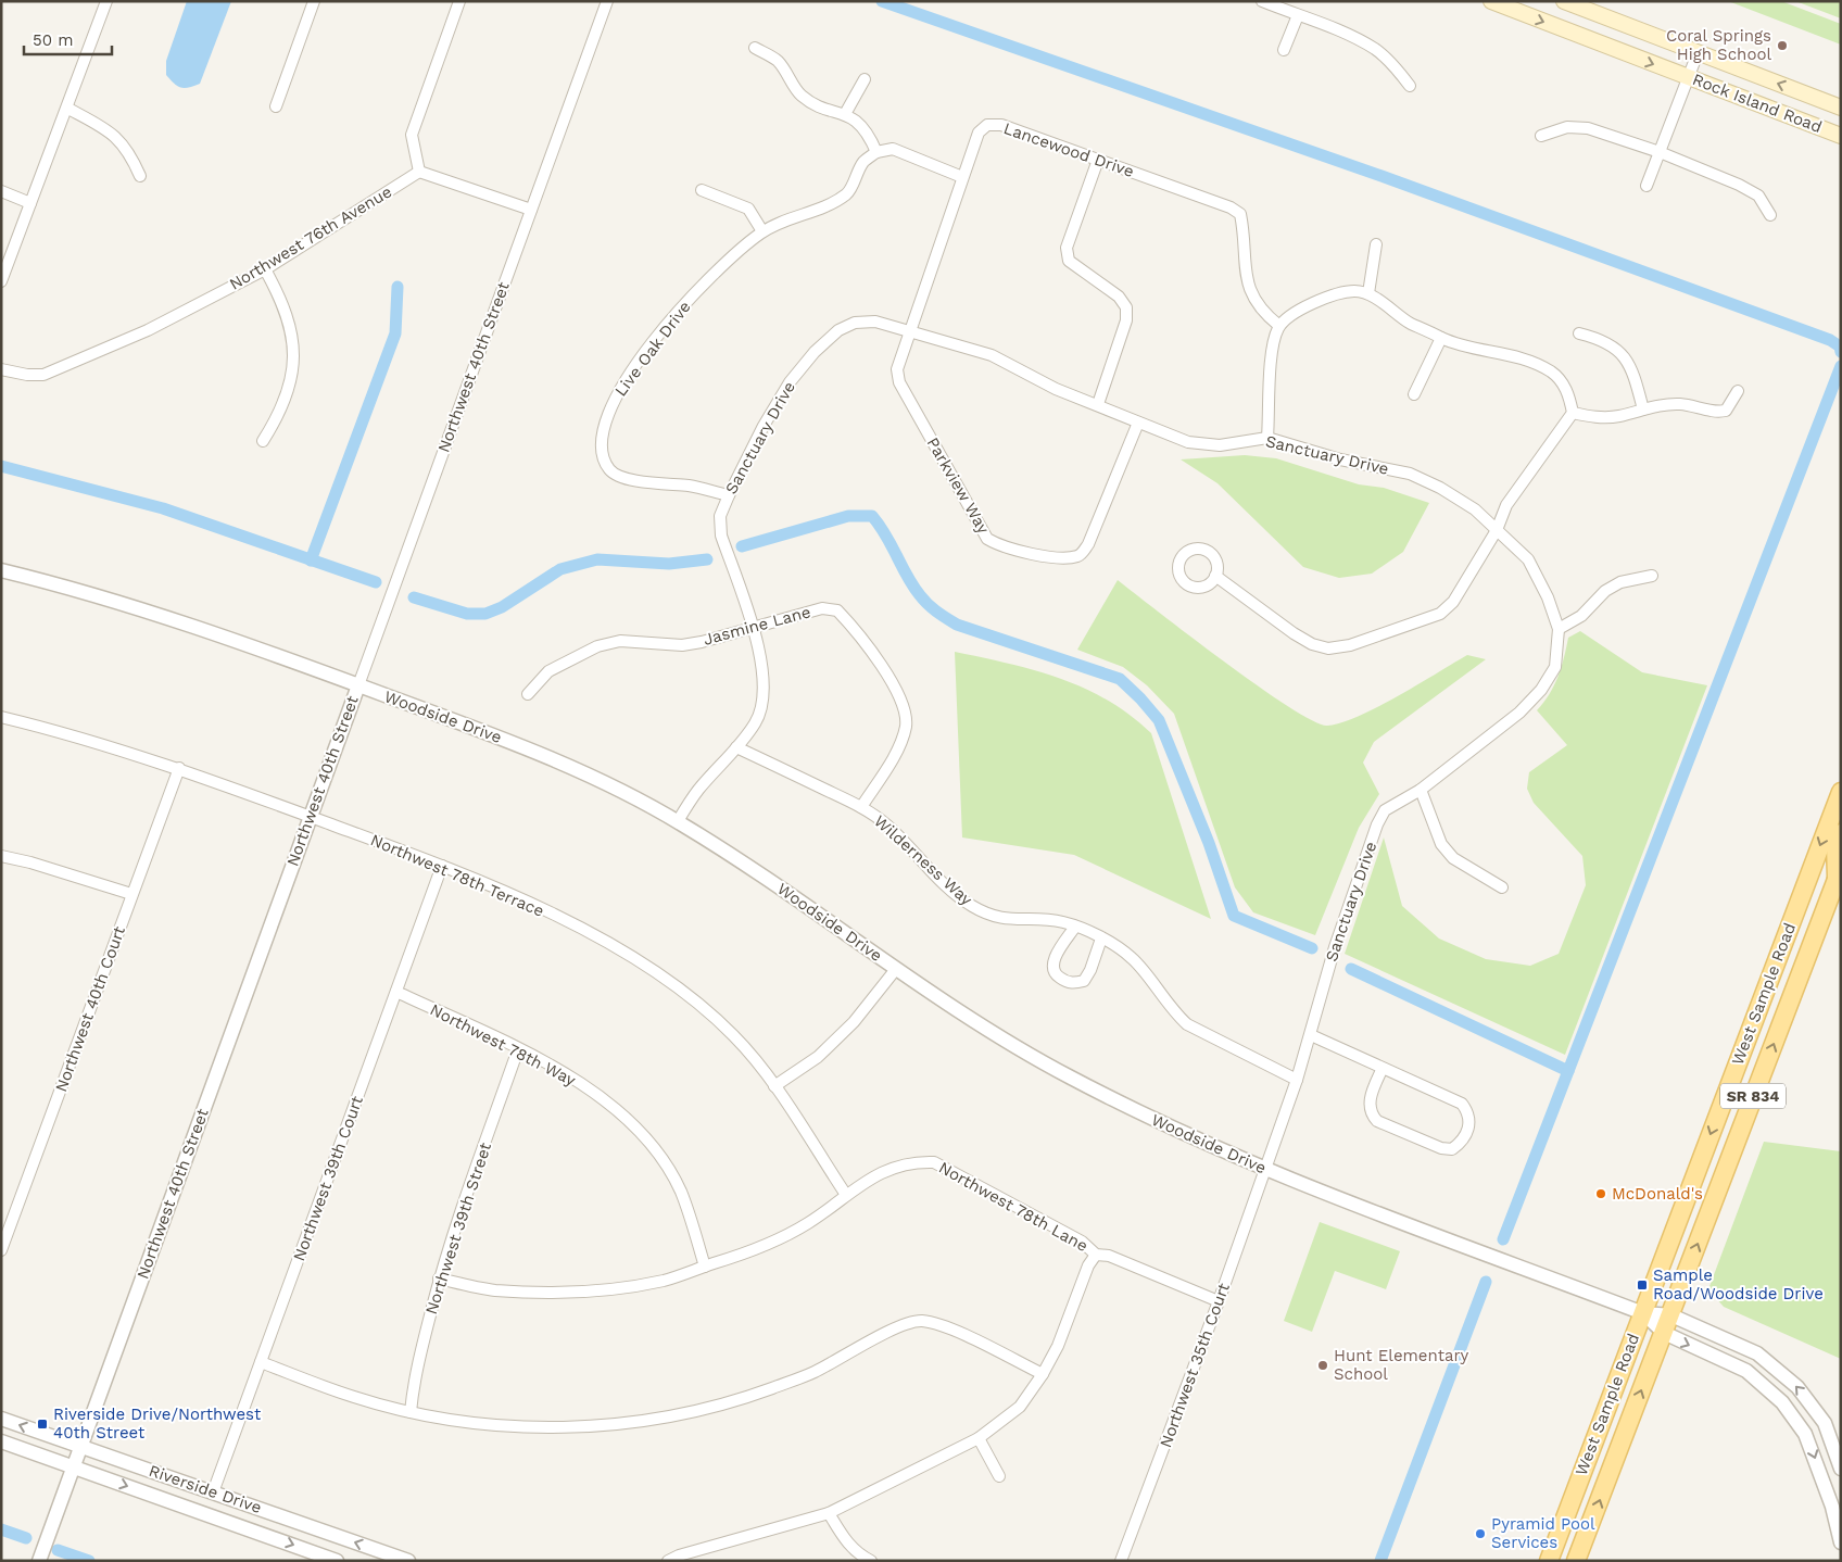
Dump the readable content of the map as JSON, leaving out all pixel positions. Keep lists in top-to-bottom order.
{
  "streets": {
    "main road": ["Rock Island Road", "West Sample Road", "SR 834"],
    "street": [
      "Lancewood Drive",
      "Northwest 76th Avenue",
      "Live Oak Drive",
      "Northwest 40th Street",
      "Sanctuary Drive",
      "Parkview Way",
      "Jasmine Lane",
      "Woodside Drive",
      "Wilderness Way",
      "Northwest 78th Terrace",
      "Northwest 40th Court",
      "Northwest 78th Way",
      "Northwest 39th Court",
      "Northwest 78th Lane",
      "Northwest 39th Street",
      "Northwest 35th Court",
      "Riverside Drive"
    ]
  },
  "crossings": [
    ["Lancewood Drive", "Sanctuary Drive"],
    ["Lancewood Drive", "Parkview Way"],
    ["Live Oak Drive", "Sanctuary Drive"],
    ["Northwest 40th Street", "Woodside Drive"],
    ["Northwest 40th Street", "Northwest 78th Terrace"],
    ["Northwest 40th Street", "Riverside Drive"],
    ["Sanctuary Drive", "Parkview Way"],
    ["Sanctuary Drive", "Jasmine Lane"],
    ["Sanctuary Drive", "Woodside Drive"],
    ["Sanctuary Drive", "Wilderness Way"],
    ["Sanctuary Drive", "Northwest 35th Court"],
    ["Jasmine Lane", "Wilderness Way"],
    ["Woodside Drive", "West Sample Road"],
    ["Woodside Drive", "Northwest 35th Court"],
    ["Northwest 78th Terrace", "Northwest 40th Court"],
    ["Northwest 78th Terrace", "Northwest 39th Court"],
    ["Northwest 78th Terrace", "Northwest 78th Lane"],
    ["Northwest 78th Way", "Northwest 39th Court"],
    ["Northwest 78th Way", "Northwest 78th Lane"],
    ["Northwest 78th Way", "Northwest 39th Street"],
    ["Northwest 39th Court", "Riverside Drive"],
    ["Northwest 78th Lane", "Northwest 39th Street"],
    ["Northwest 78th Lane", "Northwest 35th Court"]
  ],
  "places": {
    "other": [
      "Coral Springs High School",
      "McDonald's",
      "Hunt Elementary School",
      "Pyramid Pool Services"
    ],
    "transit": ["Sample Road/Woodside Drive", "Riverside Drive/Northwest 40th Street"]
  },
  "scale_bar": "50 m"
}
